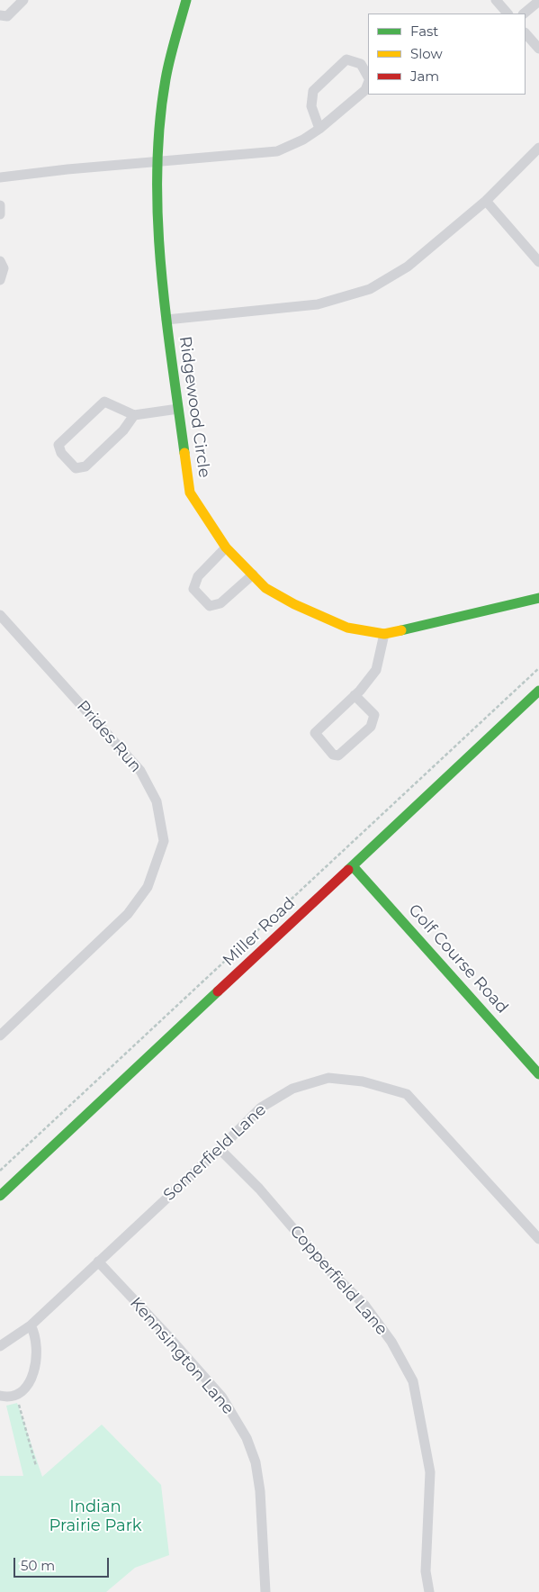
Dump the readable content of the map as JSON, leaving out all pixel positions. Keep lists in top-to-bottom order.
{
  "streets": {
    "street": [
      "Ridgewood Circle",
      "Prides Run",
      "Miller Road",
      "Golf Course Road",
      "Somerfield Lane",
      "Copperfield Lane",
      "Kennsington Lane"
    ]
  },
  "crossings": [
    ["Miller Road", "Golf Course Road"],
    ["Somerfield Lane", "Copperfield Lane"],
    ["Somerfield Lane", "Kennsington Lane"]
  ],
  "parks": ["Indian Prairie Park"],
  "legend": ["Fast", "Slow", "Jam"],
  "scale_bar": "50 m"
}
